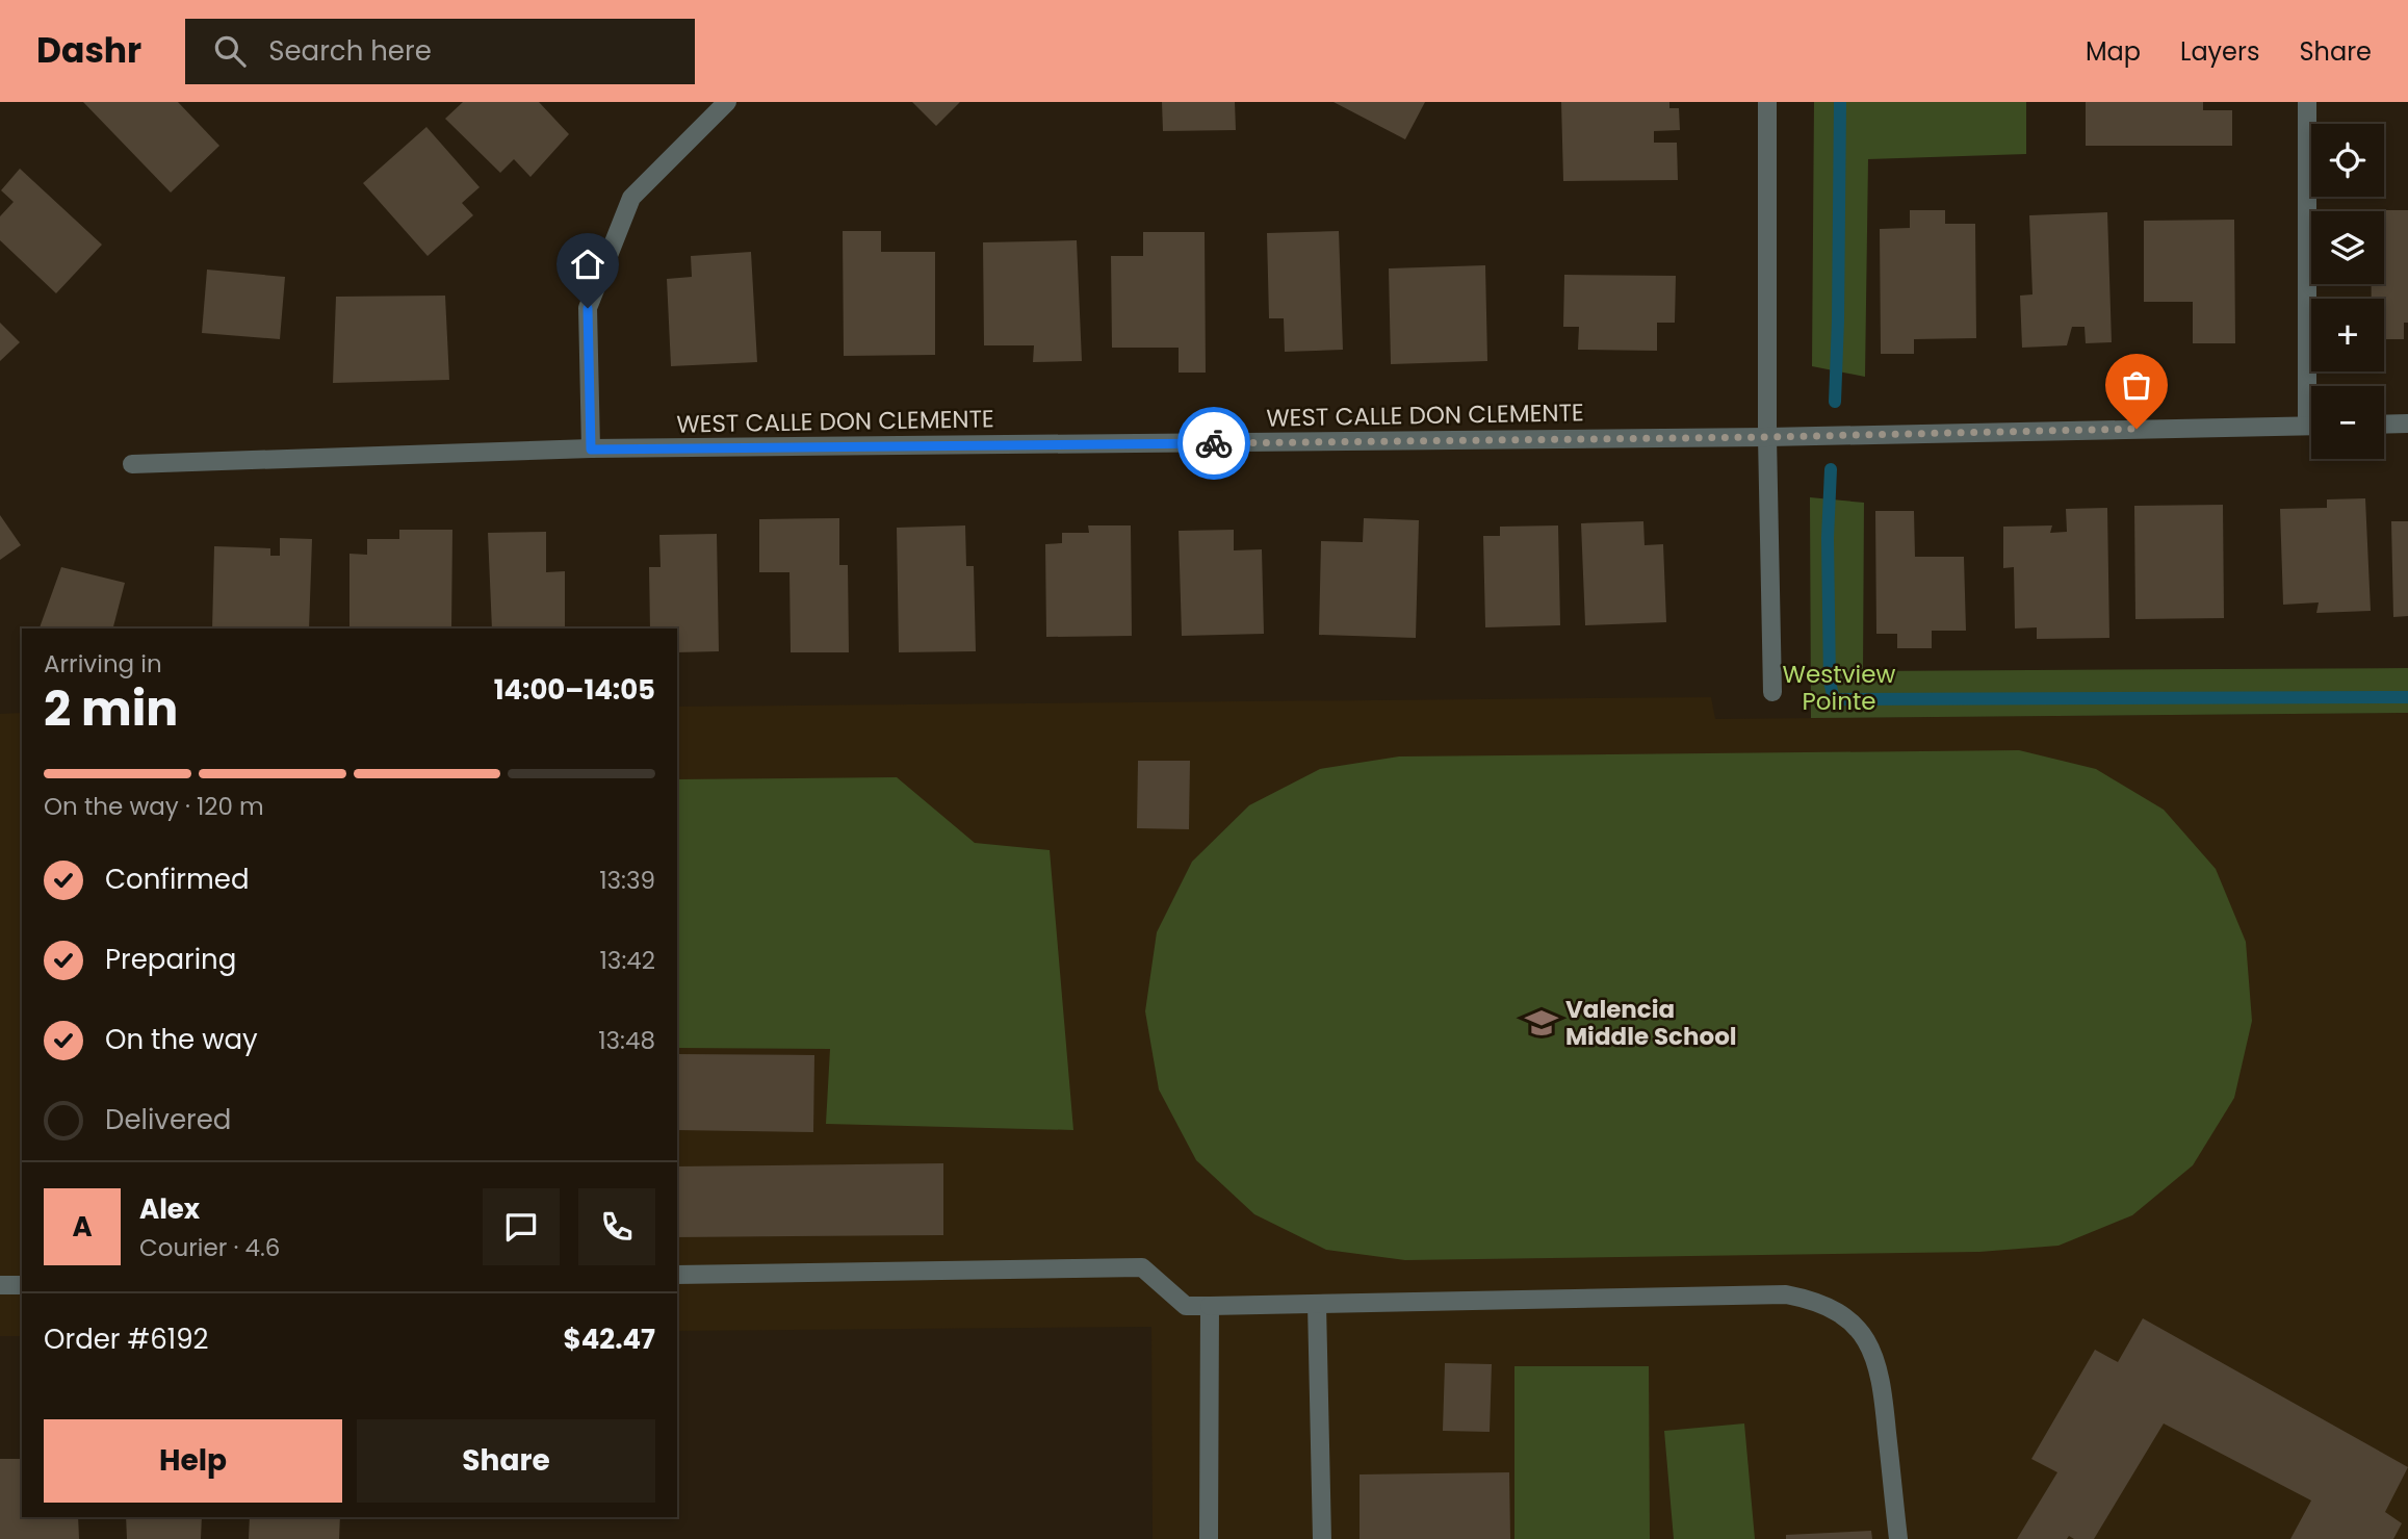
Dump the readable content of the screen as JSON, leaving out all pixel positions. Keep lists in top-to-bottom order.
{
  "streets": {
    "street": ["WEST CALLE DON CLEMENTE"]
  },
  "parks": ["Westview Pointe"],
  "places": {
    "school or university": ["Valencia Middle School"]
  },
  "page": {
    "header": "Dashr",
    "search": "Search here",
    "nav": ["Map", "Layers", "Share"],
    "map_buttons": ["+", "−"],
    "heading": ["2 min", "Arriving in", "14:00–14:05"],
    "panel": [
      "Alex",
      "Courier · 4.6",
      "Order #6192",
      "$42.47"
    ],
    "bar": "On the way · 120 m",
    "list": [
      ["Confirmed", "13:39"],
      ["Preparing", "13:42"],
      ["On the way", "13:48"],
      "Delivered"
    ],
    "round": "A",
    "buttons": ["Help", "Share"]
  }
}
